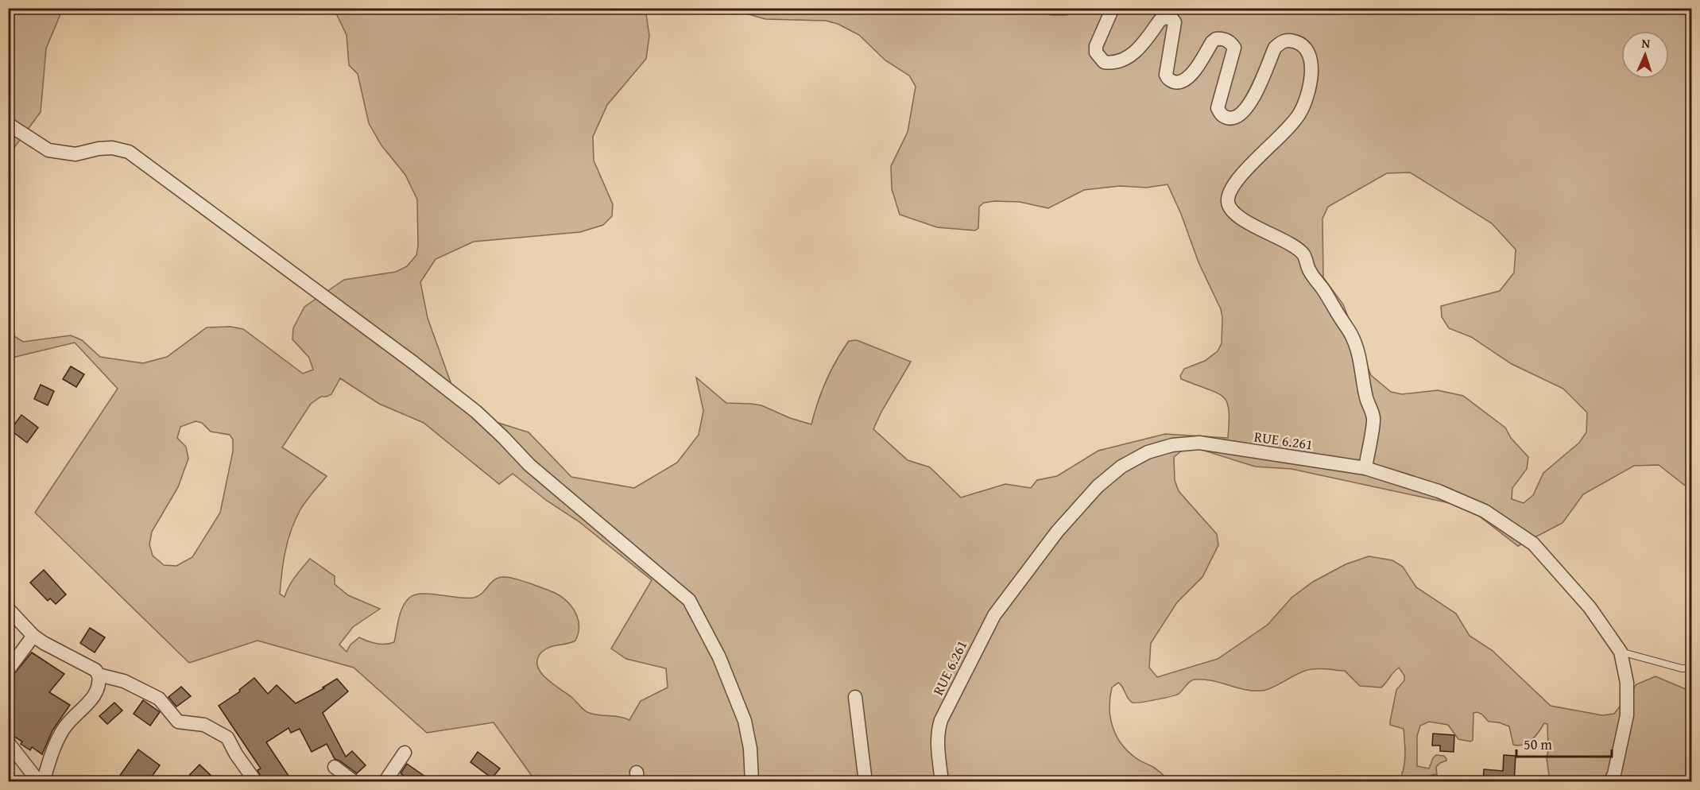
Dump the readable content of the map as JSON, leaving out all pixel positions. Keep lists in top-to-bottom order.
{
  "streets": {
    "street": ["RUE 6.261"]
  },
  "scale_bar": "50 m",
  "north": "top"
}
